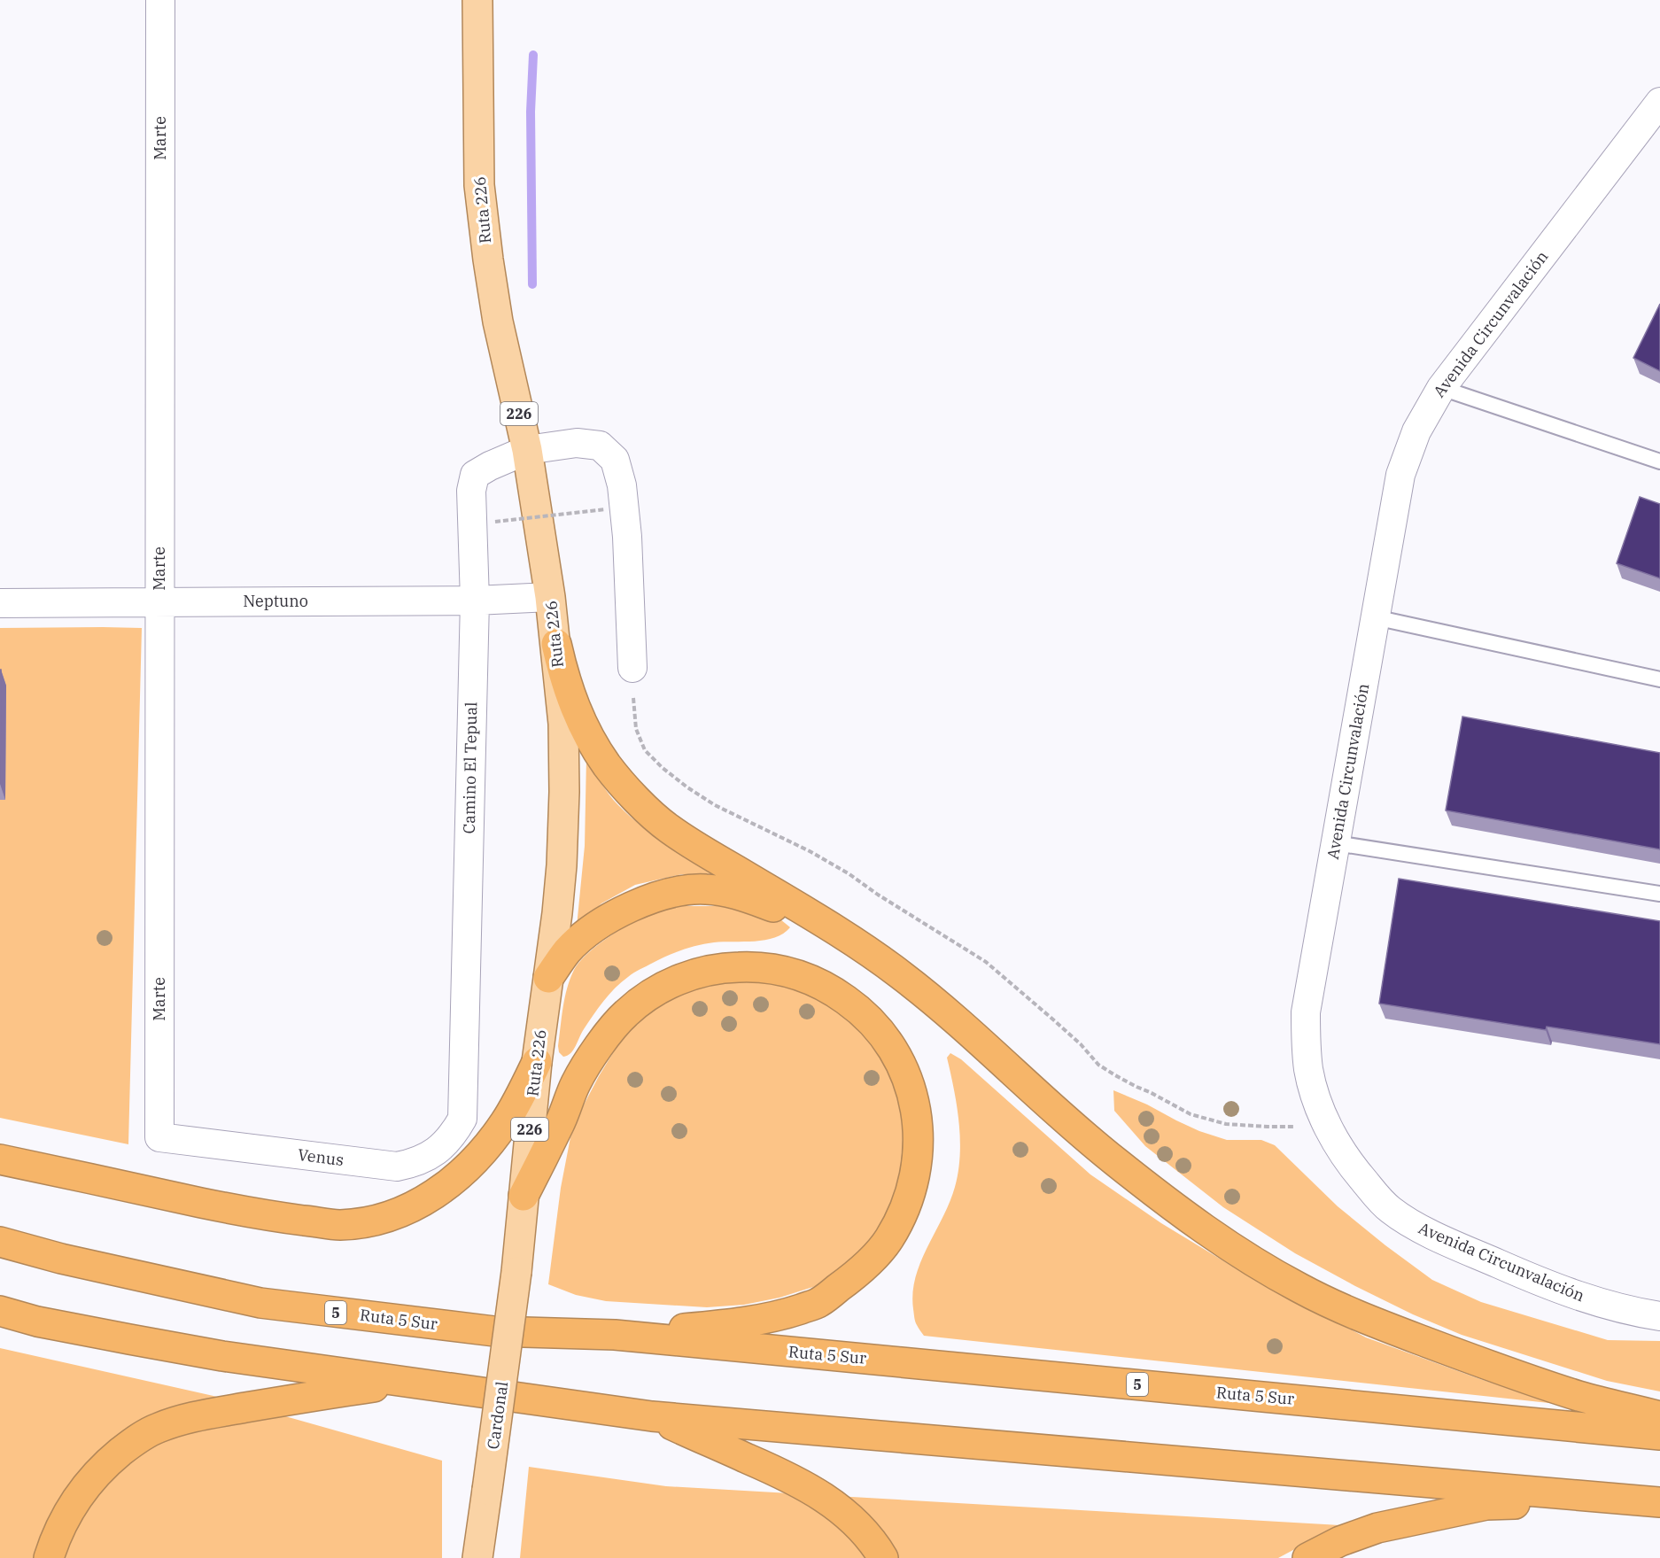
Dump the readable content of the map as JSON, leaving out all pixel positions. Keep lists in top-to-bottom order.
{
  "streets": {
    "highway": ["5", "Ruta 5 Sur"],
    "main road": ["Ruta 226", "226", "Cardonal"],
    "street": [
      "Marte",
      "Avenida Circunvalación",
      "Neptuno",
      "Camino El Tepual",
      "Venus"
    ]
  },
  "crossings": [
    ["Marte", "Neptuno"],
    ["Marte", "Venus"],
    ["Ruta 226", "Neptuno"],
    ["Ruta 226", "Camino El Tepual"],
    ["Ruta 226", "Cardonal"],
    ["Neptuno", "Camino El Tepual"],
    ["Camino El Tepual", "Venus"]
  ]
}
